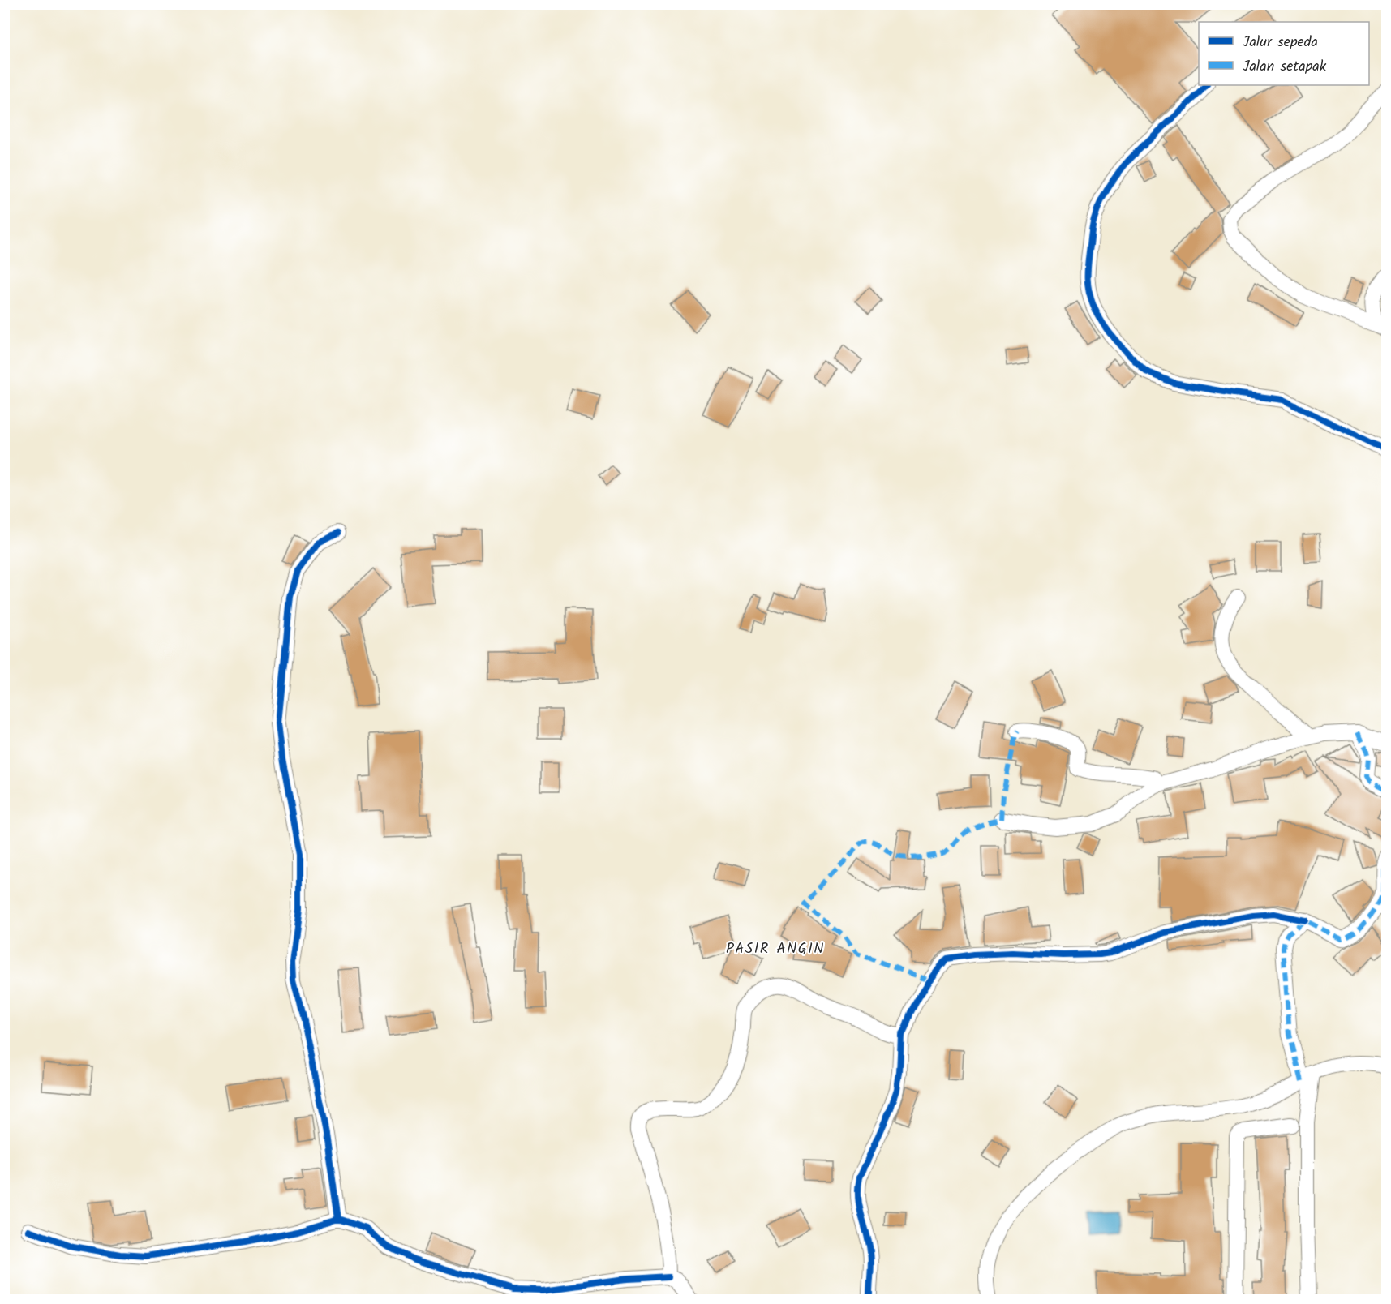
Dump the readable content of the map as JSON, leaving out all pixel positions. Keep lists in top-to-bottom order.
{
  "districts": ["PASIR ANGIN"],
  "legend": ["Jalur sepeda", "Jalan setapak"]
}
